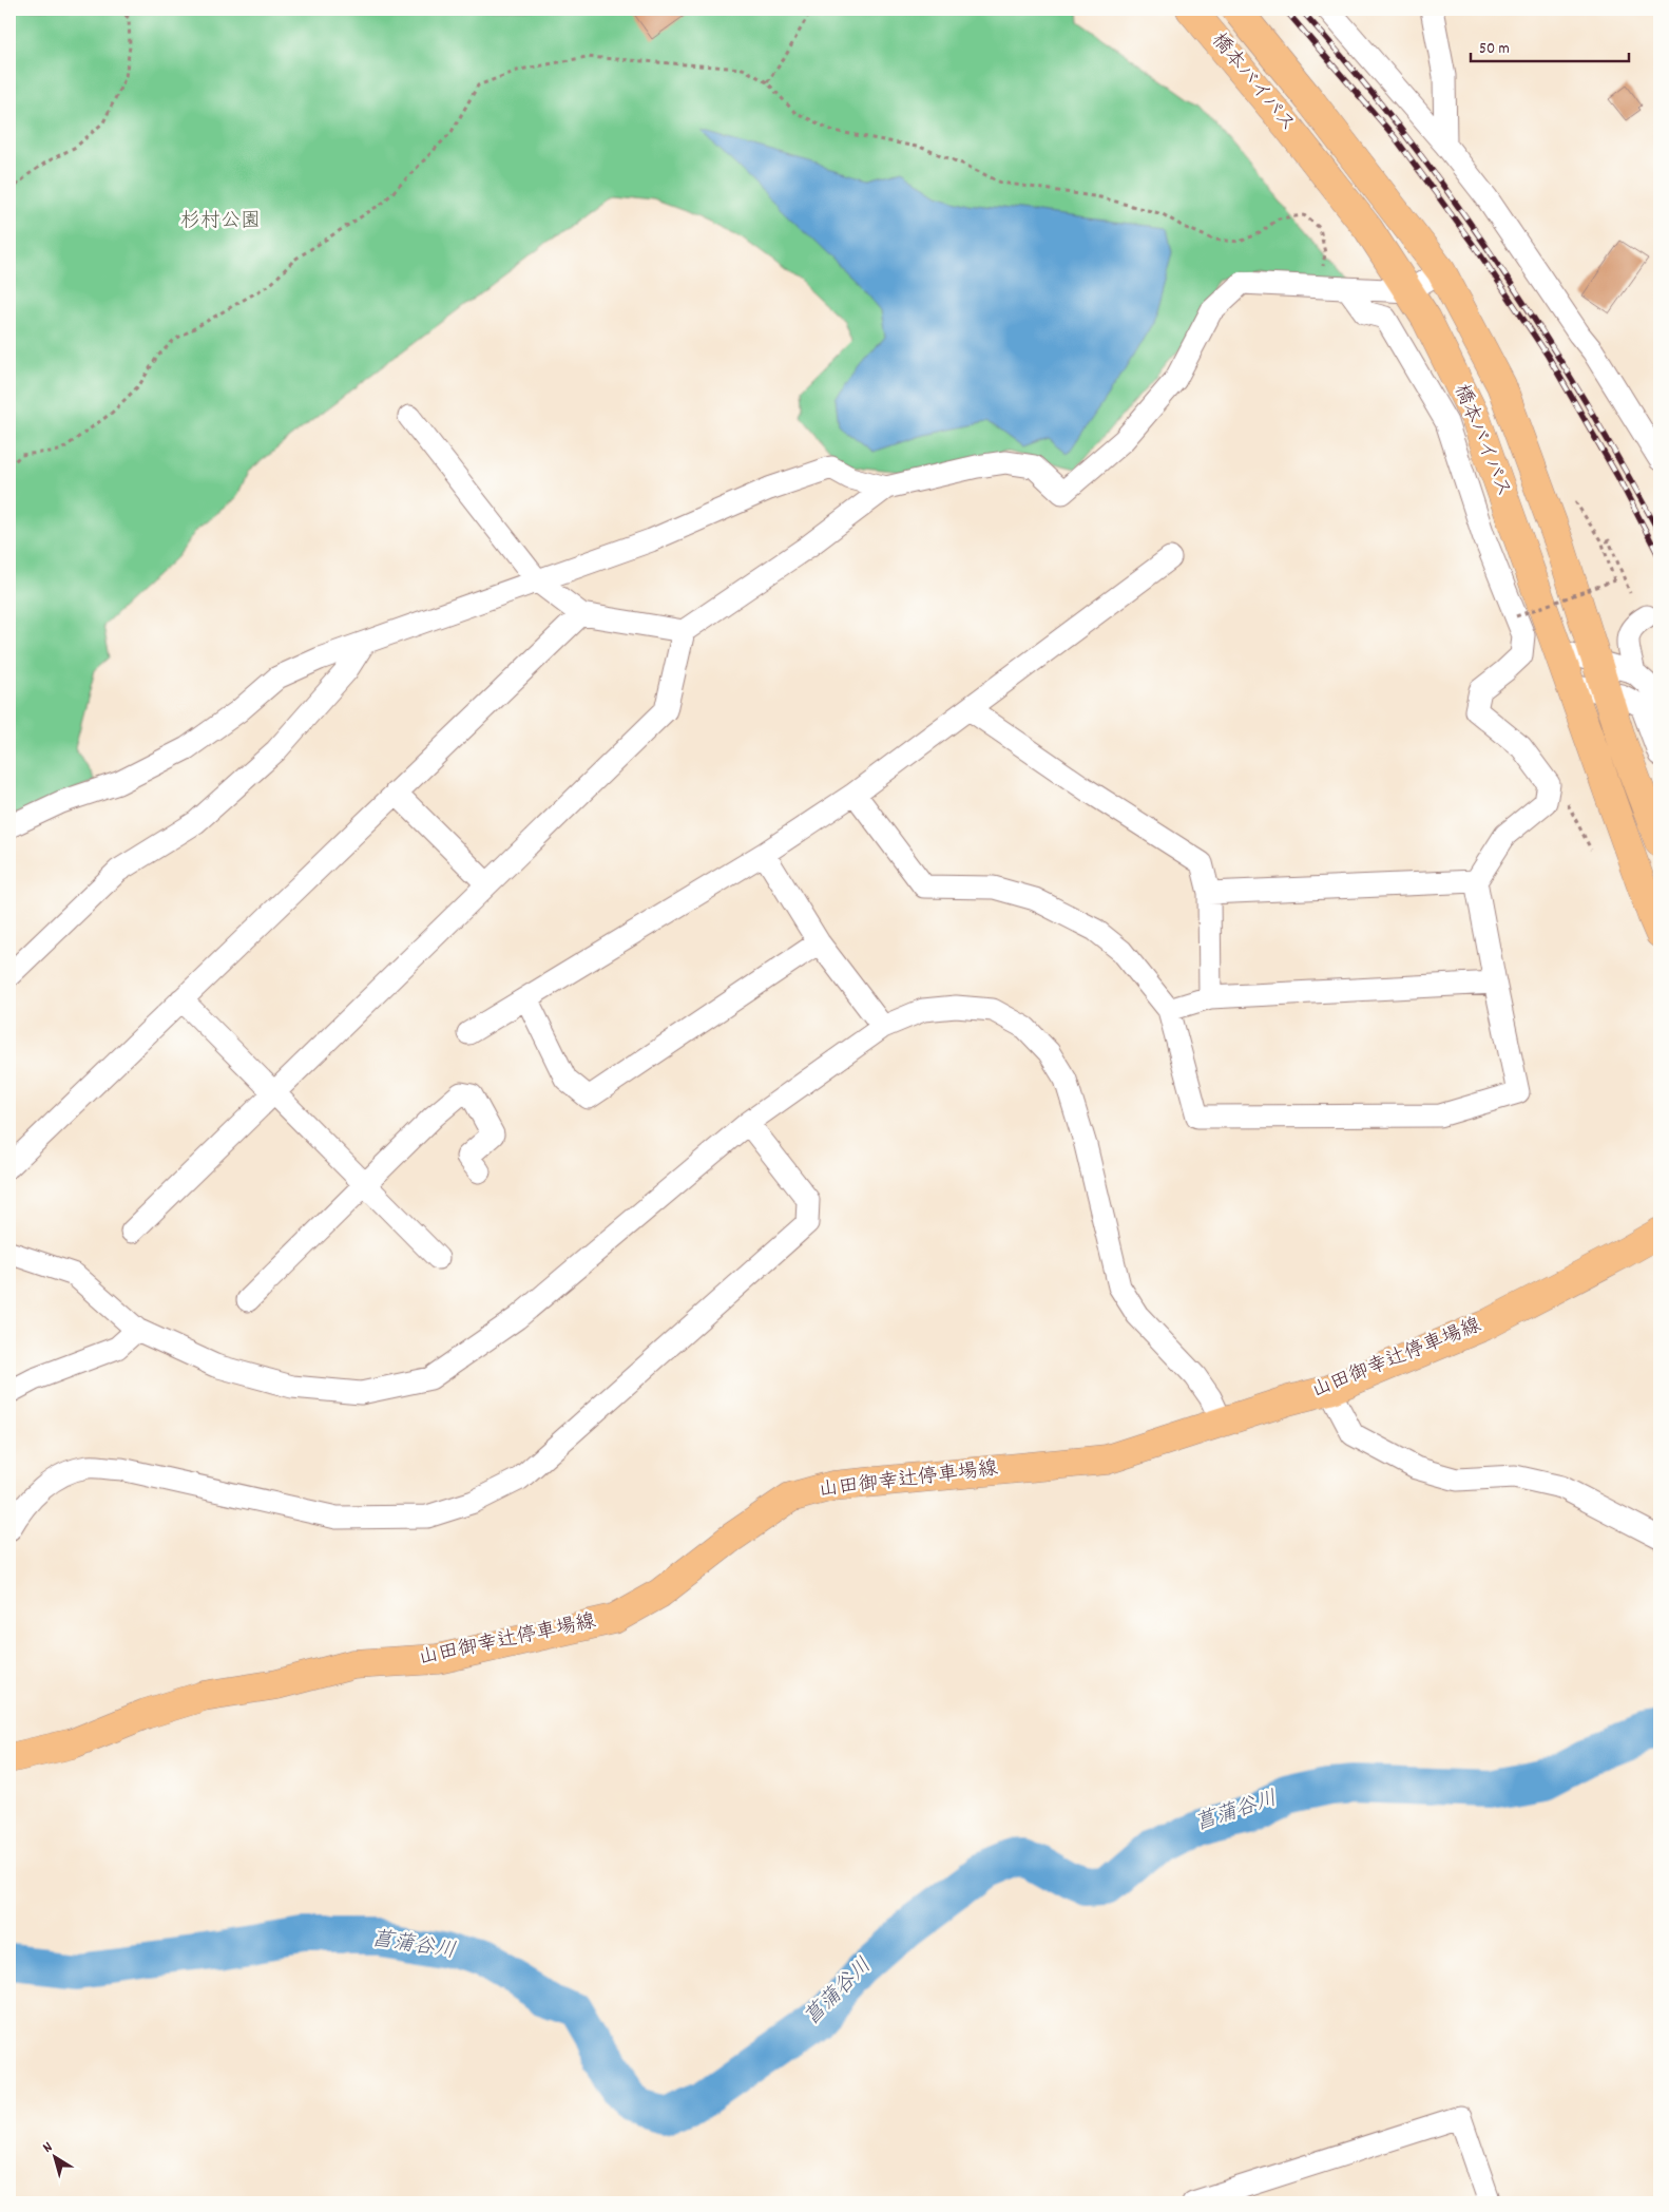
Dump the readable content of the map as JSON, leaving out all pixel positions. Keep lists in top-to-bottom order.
{
  "streets": {
    "main road": ["橋本バイパス", "山田御幸辻停車場線"]
  },
  "water": ["菖蒲谷川"],
  "parks": ["杉村公園"],
  "scale_bar": "50 m",
  "north": "top left"
}
